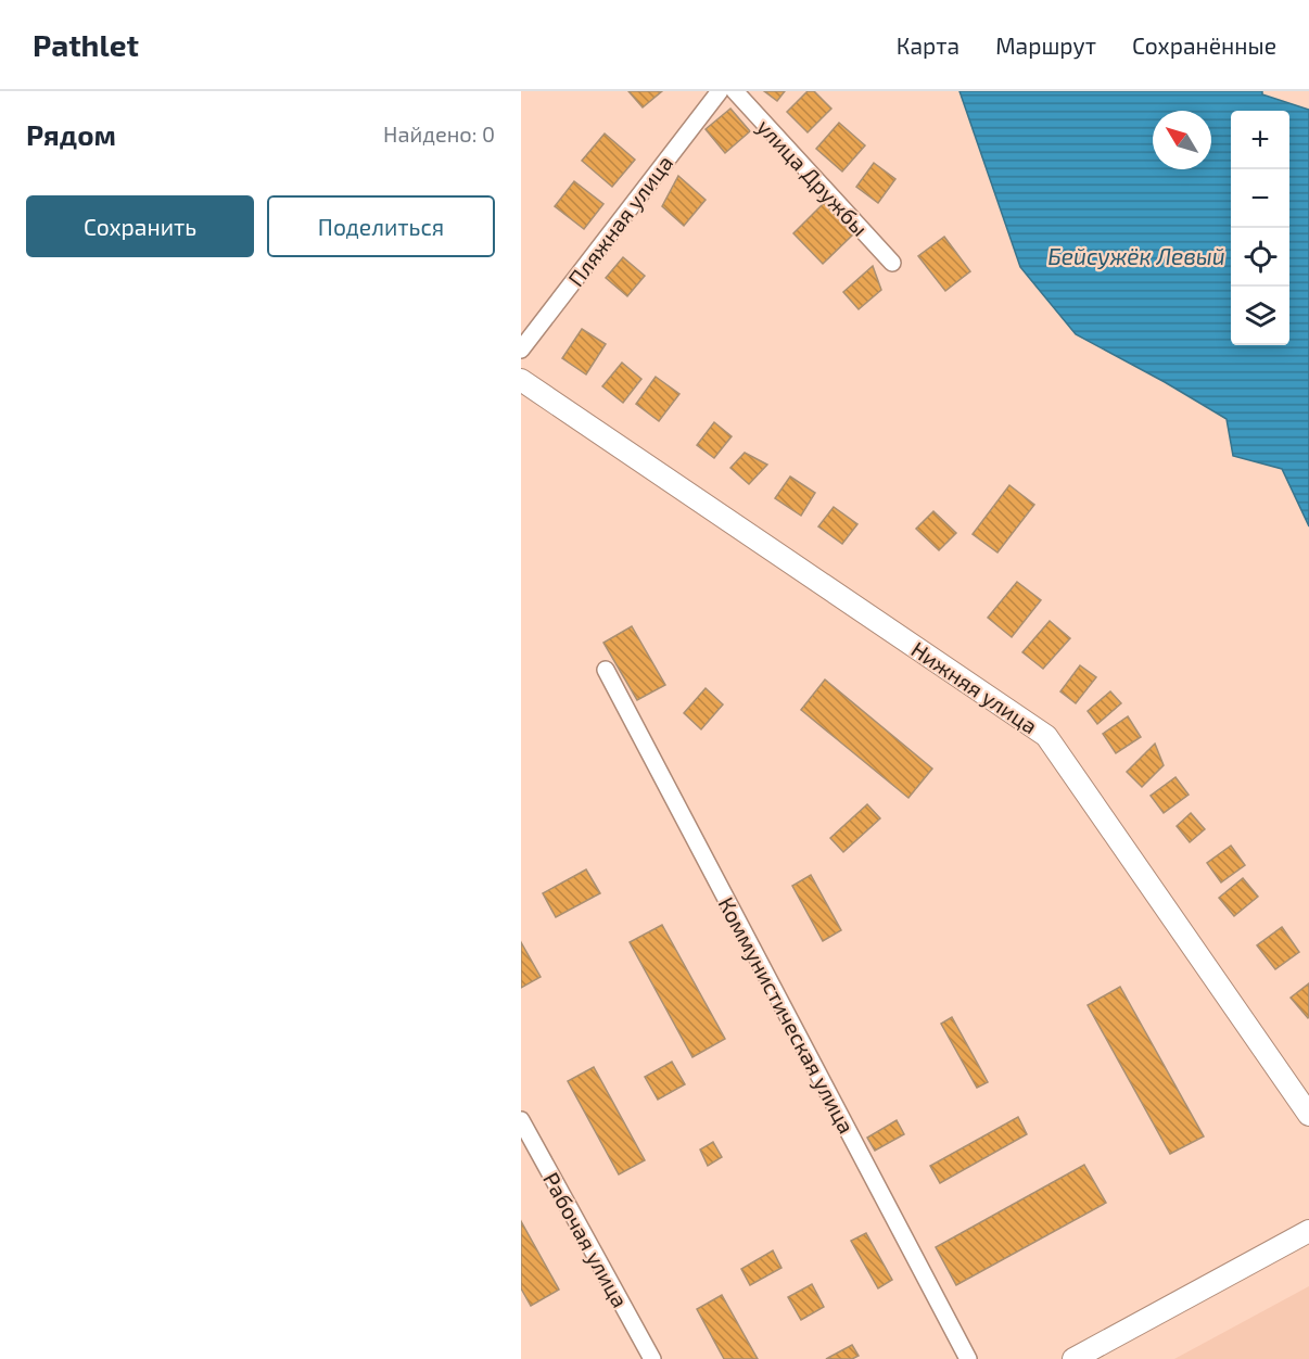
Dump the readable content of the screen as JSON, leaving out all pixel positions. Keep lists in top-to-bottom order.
{
  "streets": {
    "street": [
      "улица Дружбы",
      "Пляжная улица",
      "Нижняя улица",
      "Коммунистическая улица",
      "Рабочая улица"
    ]
  },
  "water": ["Бейсужёк Левый"],
  "north": "top left",
  "page": {
    "header": "Pathlet",
    "nav": ["Карта", "Маршрут", "Сохранённые"],
    "heading": ["Рядом", "Найдено: 0"],
    "map_buttons": ["+", "−"],
    "buttons": ["Сохранить", "Поделиться"]
  }
}
